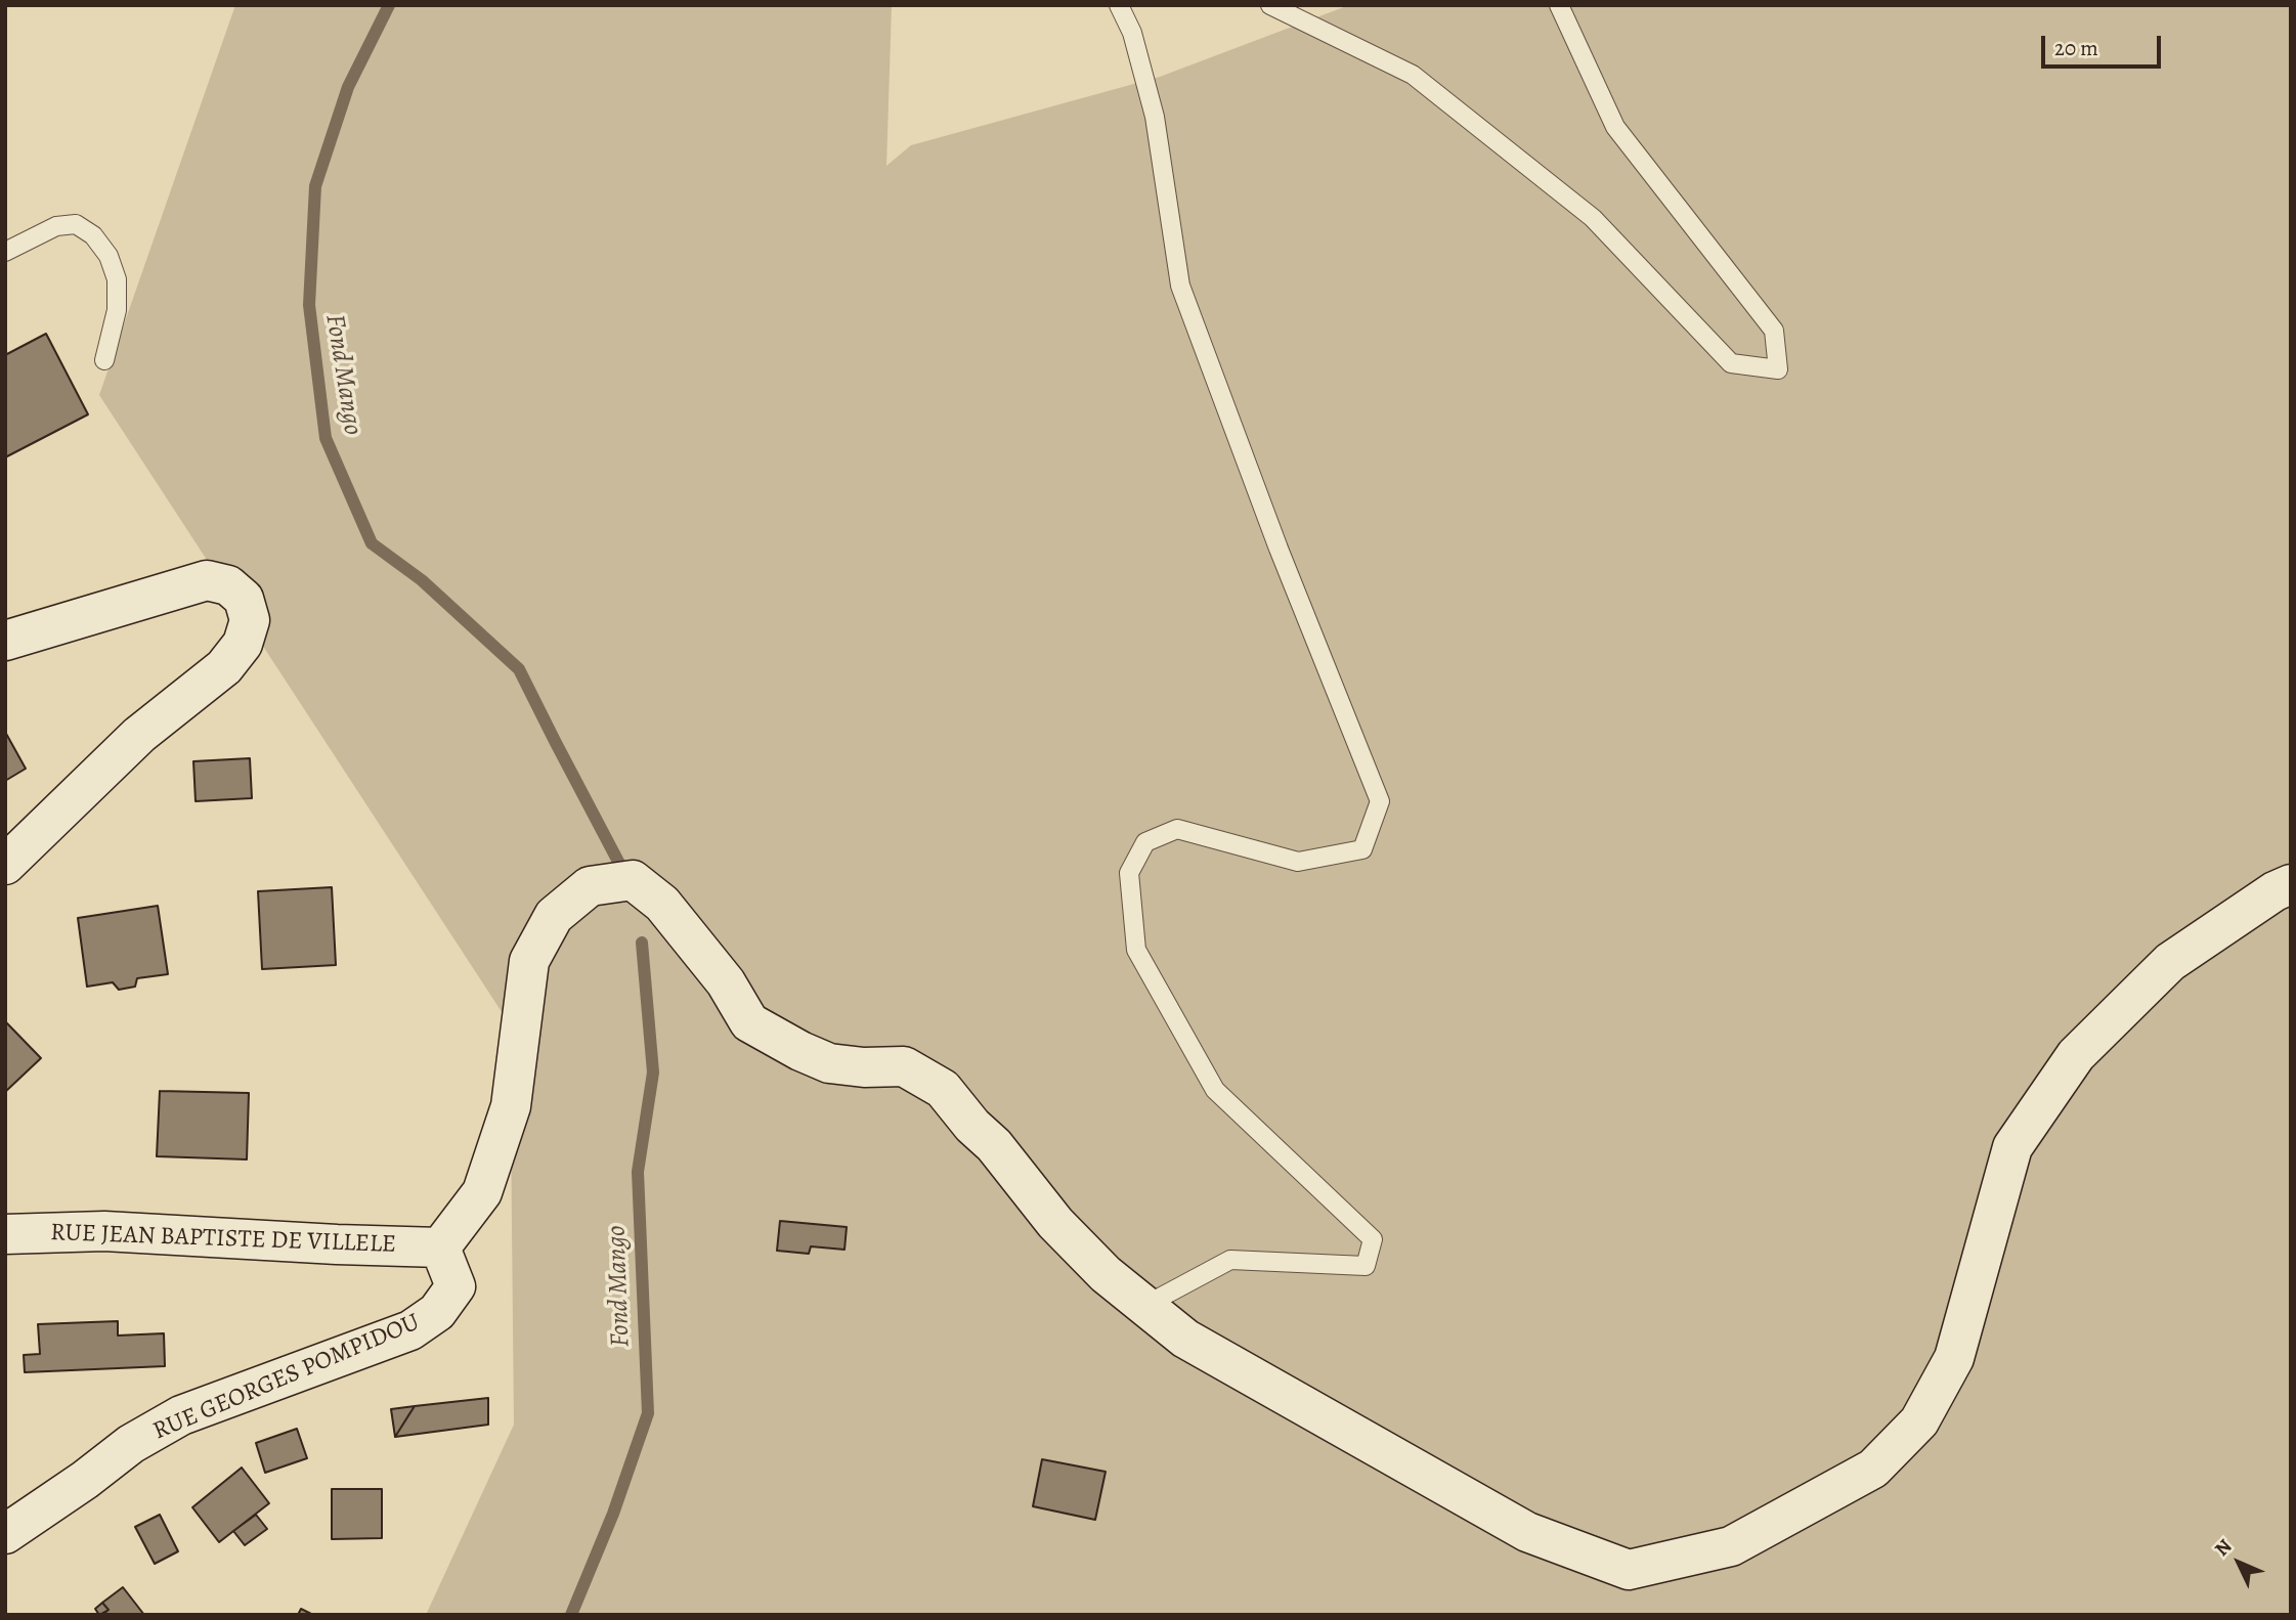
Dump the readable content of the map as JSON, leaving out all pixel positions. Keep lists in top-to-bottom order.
{
  "streets": {
    "main road": ["RUE JEAN BAPTISTE DE VILLELE", "RUE GEORGES POMPIDOU"]
  },
  "crossings": [
    ["RUE JEAN BAPTISTE DE VILLELE", "RUE GEORGES POMPIDOU"]
  ],
  "water": ["Fond Mango"],
  "scale_bar": "20 m",
  "north": "top left"
}
